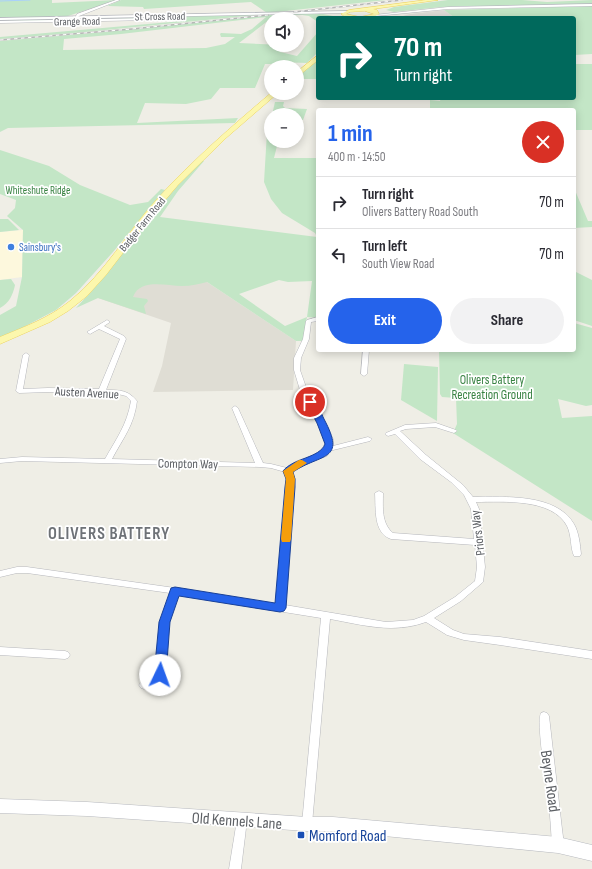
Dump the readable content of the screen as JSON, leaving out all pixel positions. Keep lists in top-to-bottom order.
{
  "streets": {
    "main road": ["Badger Farm Road"],
    "street": [
      "St Cross Road",
      "Grange Road",
      "Austen Avenue",
      "Compton Way",
      "Priors Way",
      "Beyne Road",
      "Old Kennels Lane"
    ]
  },
  "crossings": [
    ["Austen Avenue", "Compton Way"],
    ["Beyne Road", "Old Kennels Lane"]
  ],
  "districts": ["OLIVERS BATTERY"],
  "parks": ["Whiteshute Ridge", "Olivers Battery Recreation Ground"],
  "places": {
    "other": ["Sainsbury's"],
    "transit": ["Momford Road"]
  },
  "page": {
    "map_buttons": ["+", "−"],
    "turn": ["70 m", "Turn right"],
    "heading": ["1 min", "400 m · 14:50"],
    "list": [
      {
        "name": "Turn right",
        "note": "Olivers Battery Road South",
        "value": "70 m"
      },
      {
        "name": "Turn left",
        "note": "South View Road",
        "value": "70 m"
      }
    ],
    "buttons": ["Exit", "Share"]
  }
}
